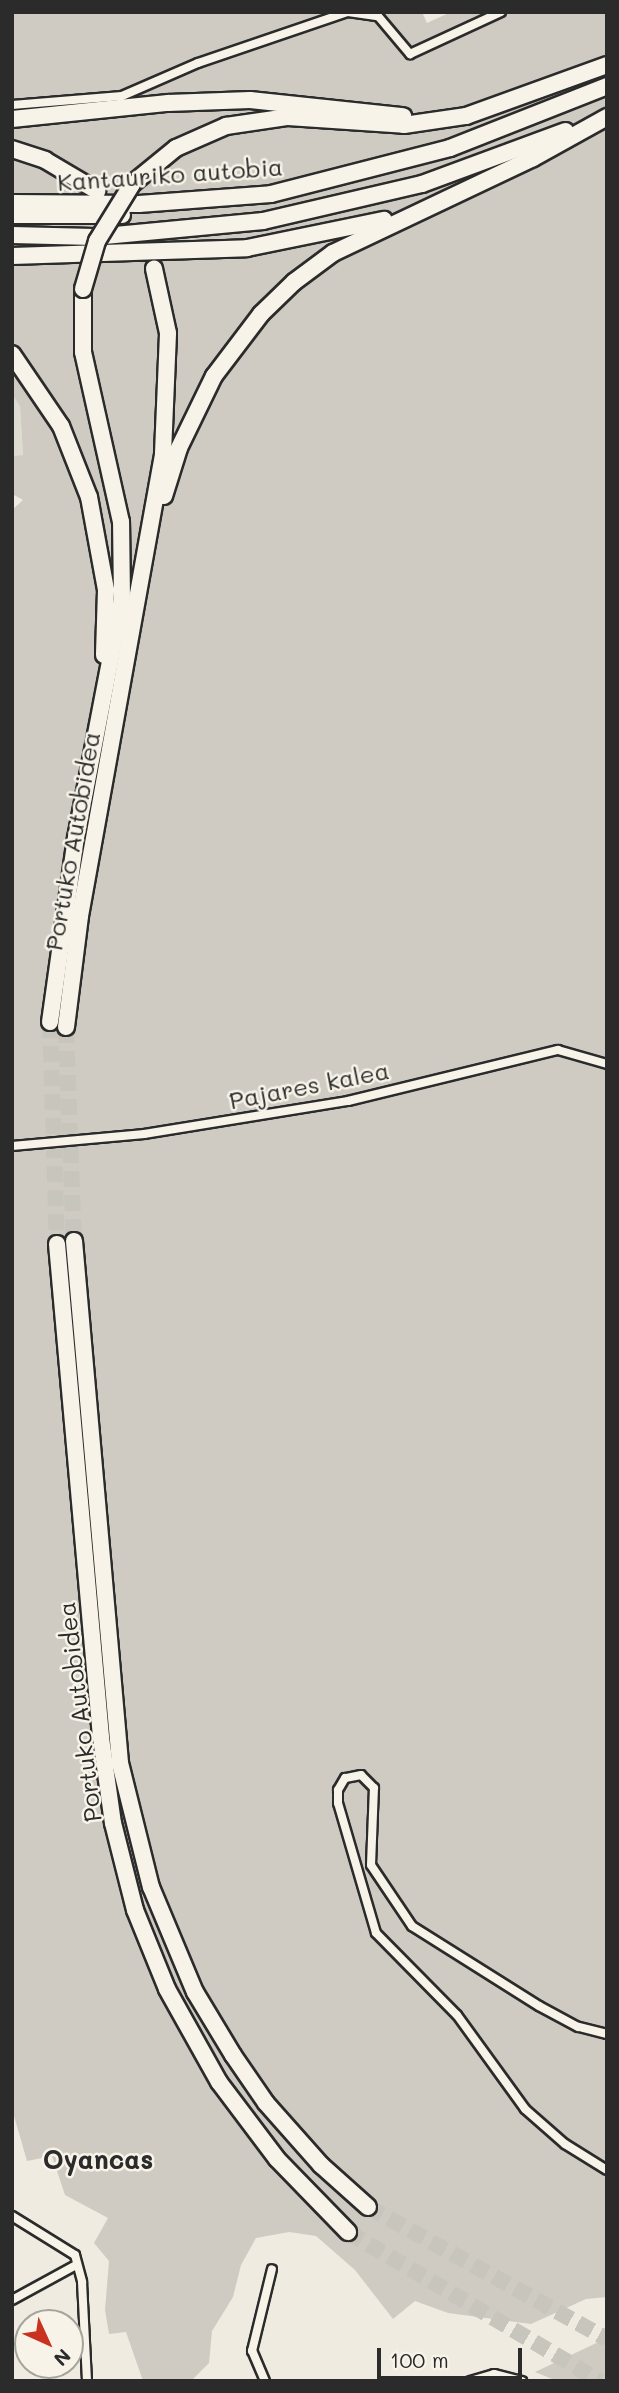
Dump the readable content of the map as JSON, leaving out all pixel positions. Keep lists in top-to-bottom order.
{
  "streets": {
    "highway": ["Kantauriko autobia", "Portuko Autobidea"],
    "street": ["Pajares kalea"]
  },
  "districts": ["Oyancas"],
  "scale_bar": "100 m",
  "north": "bottom right"
}
